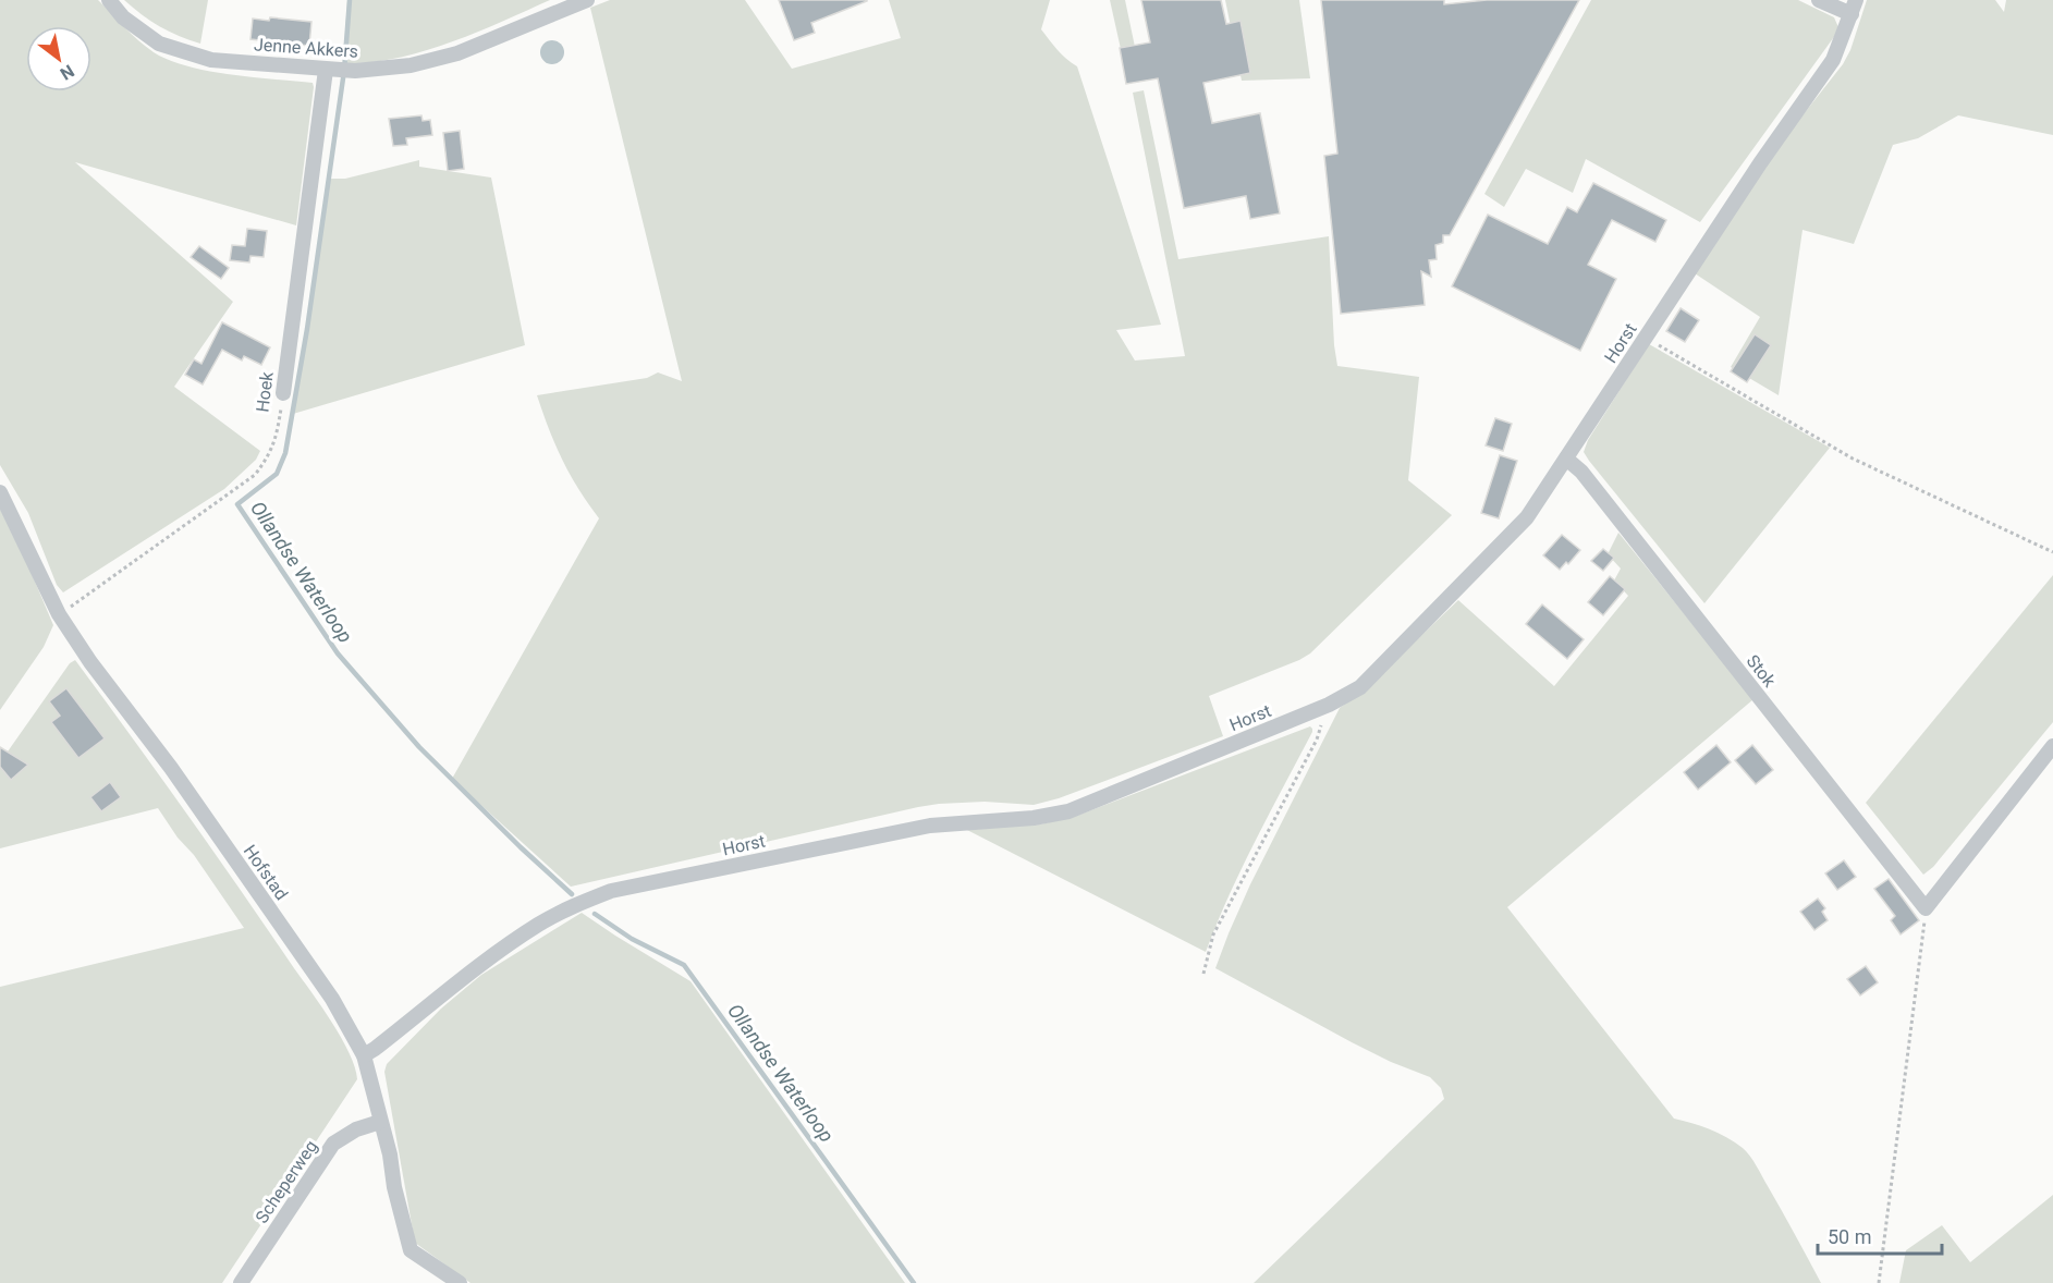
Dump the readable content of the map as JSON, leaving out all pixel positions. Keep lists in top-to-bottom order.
{
  "streets": {
    "street": [
      "Jenne Akkers",
      "Horst",
      "Hoek",
      "Stok",
      "Hofstad",
      "Scheperweg"
    ]
  },
  "crossings": [
    ["Jenne Akkers", "Hoek"],
    ["Horst", "Stok"],
    ["Horst", "Hofstad"],
    ["Hoek", "Hofstad"],
    ["Hofstad", "Scheperweg"]
  ],
  "water": ["Ollandse Waterloop"],
  "scale_bar": "50 m",
  "north": "bottom right"
}
